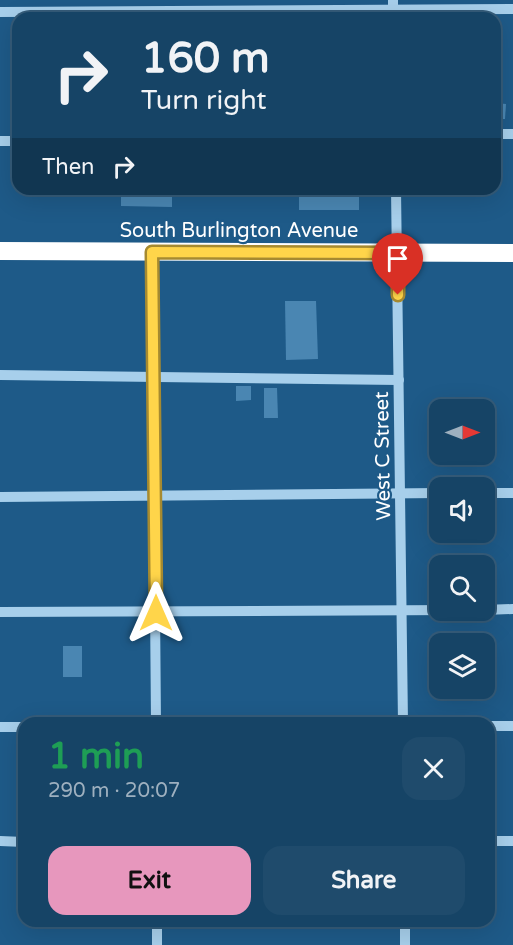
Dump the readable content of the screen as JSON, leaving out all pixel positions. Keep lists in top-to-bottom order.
{
  "streets": {
    "highway": ["South Burlington Avenue"],
    "street": ["West C Street"]
  },
  "crossings": [
    ["South Burlington Avenue", "West C Street"]
  ],
  "north": "right",
  "page": {
    "turn": ["160 m", "Turn right"],
    "then": "Then",
    "heading": ["1 min", "290 m · 20:07"],
    "buttons": ["Exit", "Share"]
  }
}
